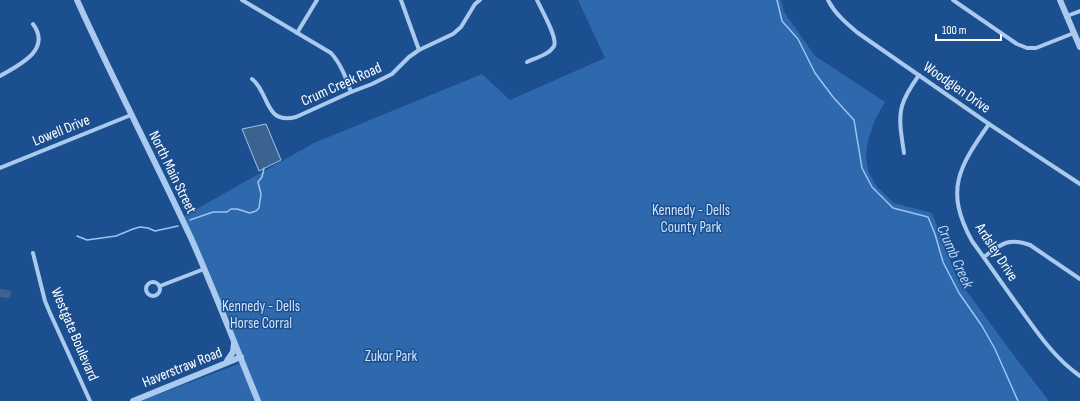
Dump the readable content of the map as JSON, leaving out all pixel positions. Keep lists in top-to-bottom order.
{
  "streets": {
    "street": [
      "Crum Creek Road",
      "Woodglen Drive",
      "Lowell Drive",
      "North Main Street",
      "Ardsley Drive",
      "Westgate Boulevard",
      "Haverstraw Road"
    ]
  },
  "crossings": [
    ["Woodglen Drive", "Ardsley Drive"],
    ["Lowell Drive", "North Main Street"],
    ["North Main Street", "Haverstraw Road"]
  ],
  "water": ["Crumb Creek"],
  "parks": ["Kennedy - Dells County Park", "Kennedy - Dells Horse Corral", "Zukor Park"],
  "scale_bar": "100 m"
}
